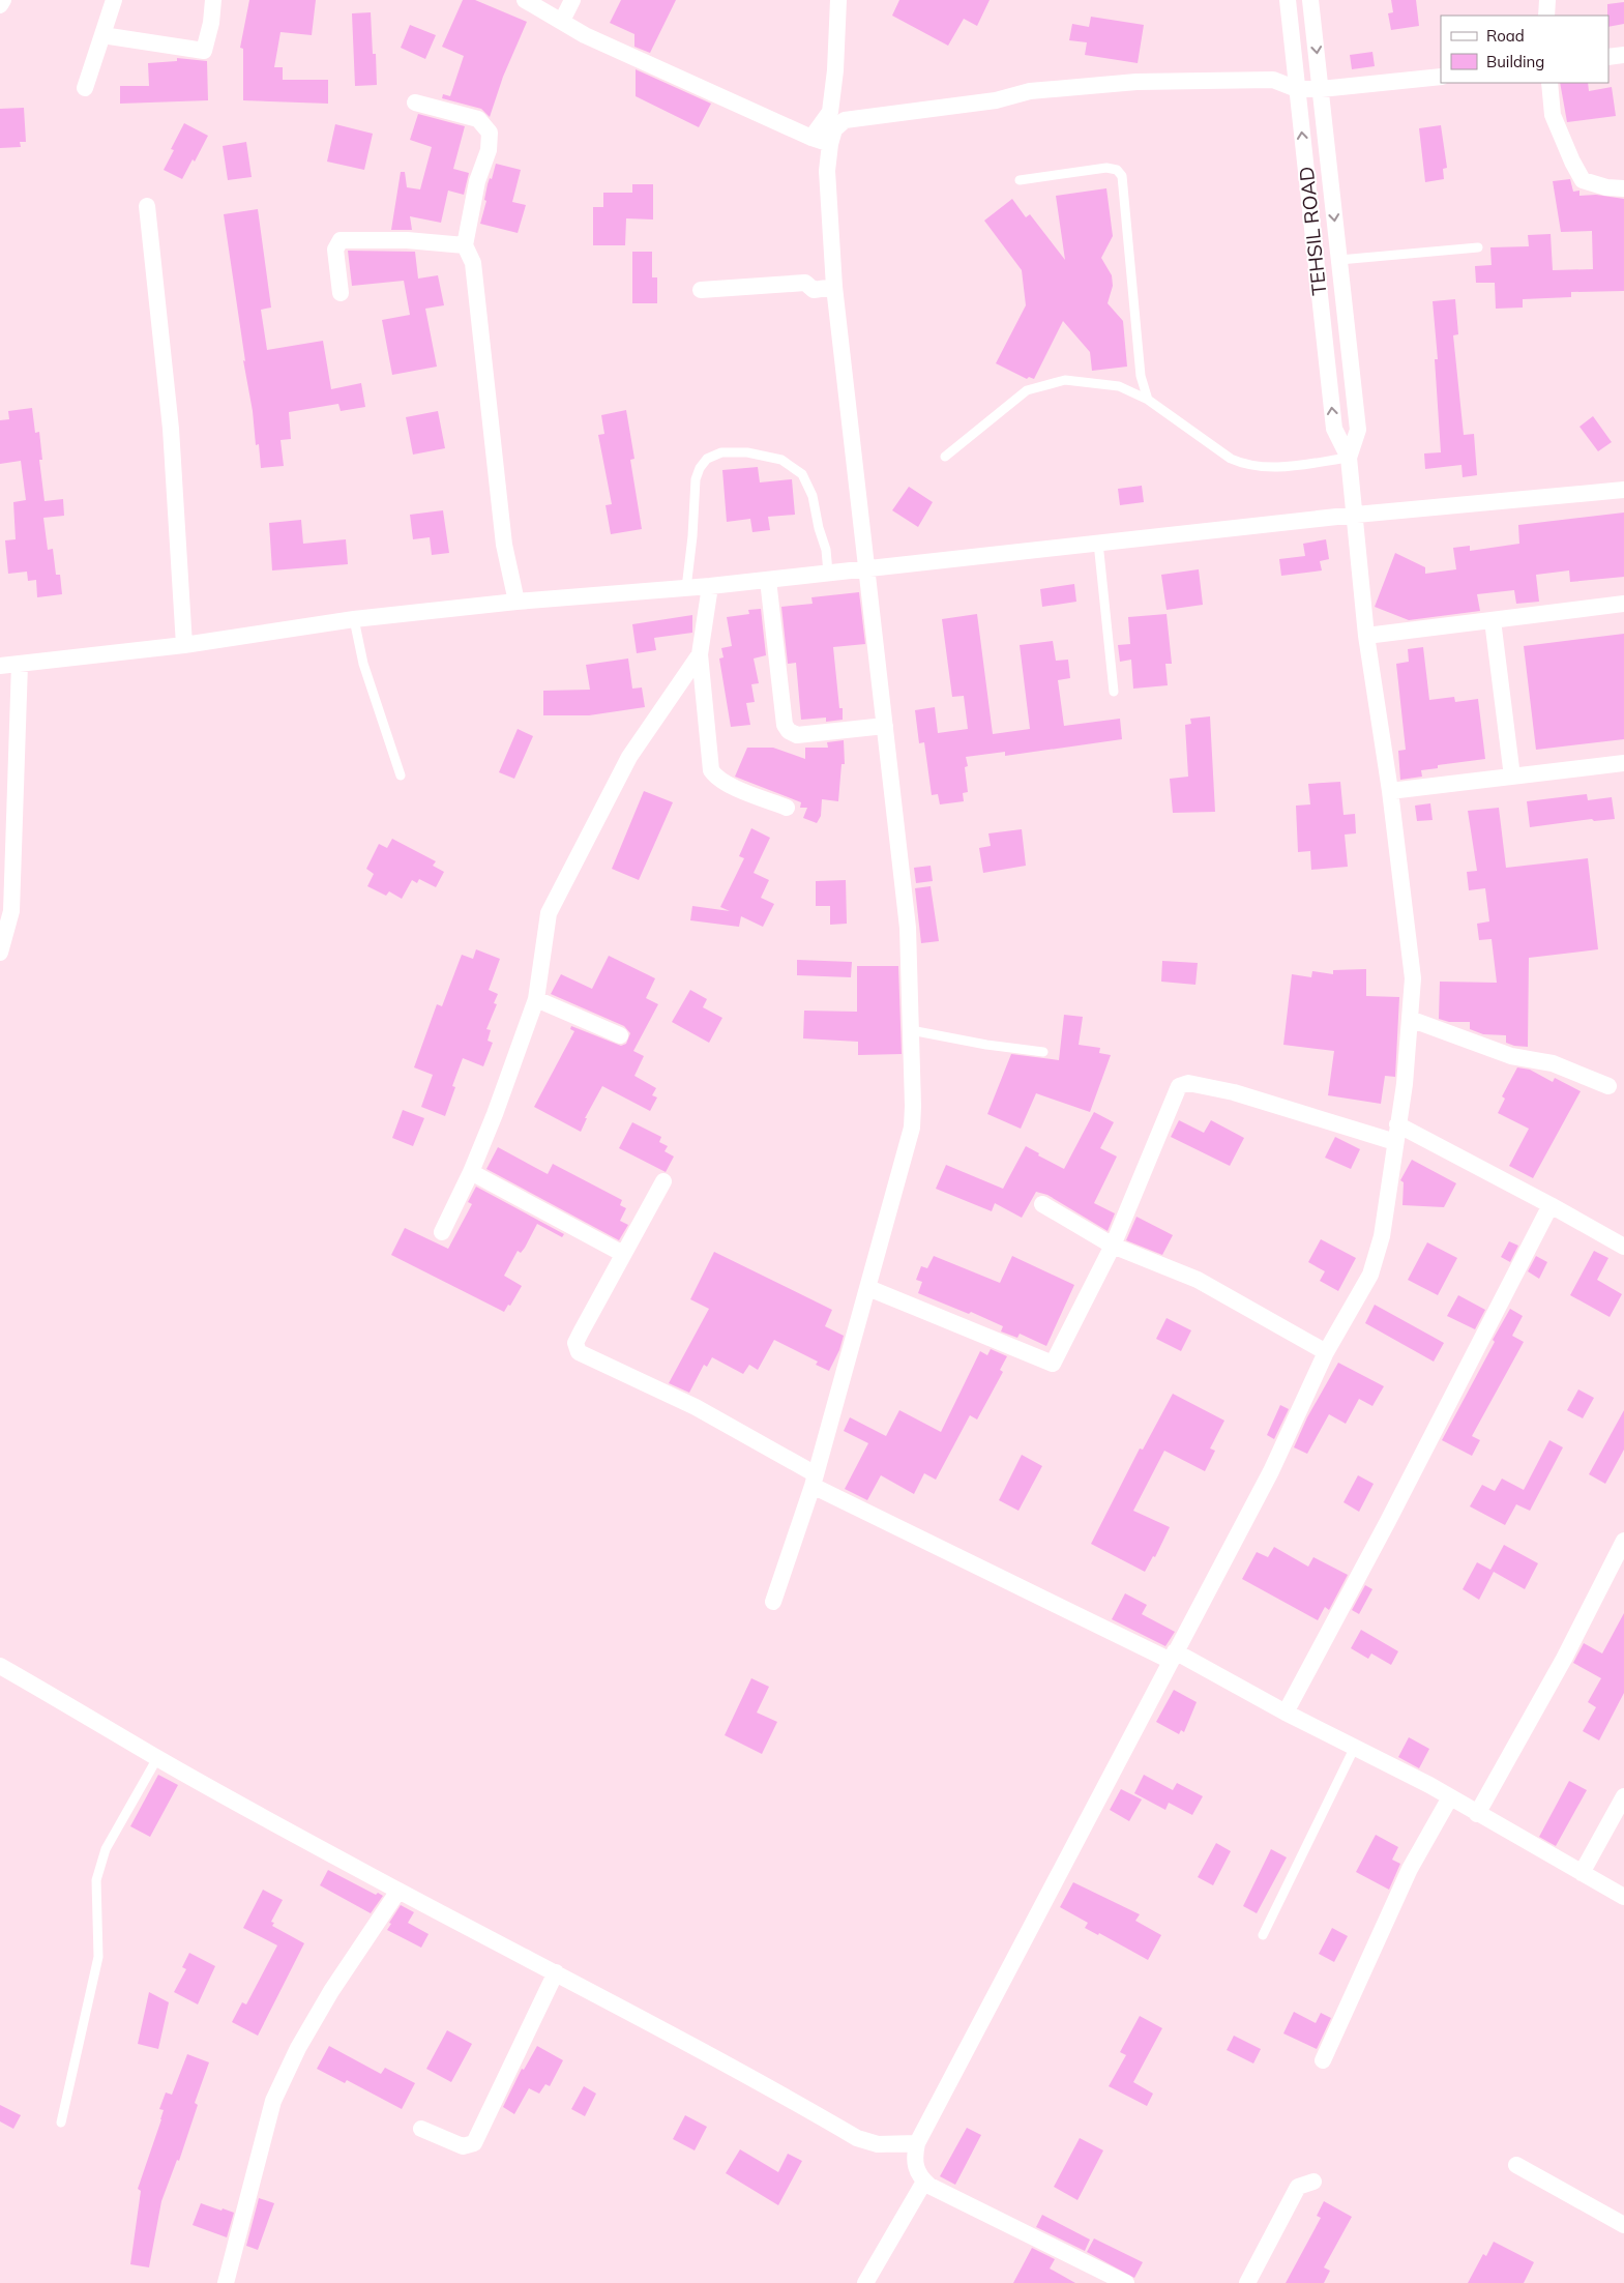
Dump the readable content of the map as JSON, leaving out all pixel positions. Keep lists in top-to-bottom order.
{
  "streets": {
    "street": ["TEHSIL ROAD"]
  },
  "legend": ["Road", "Building"]
}
